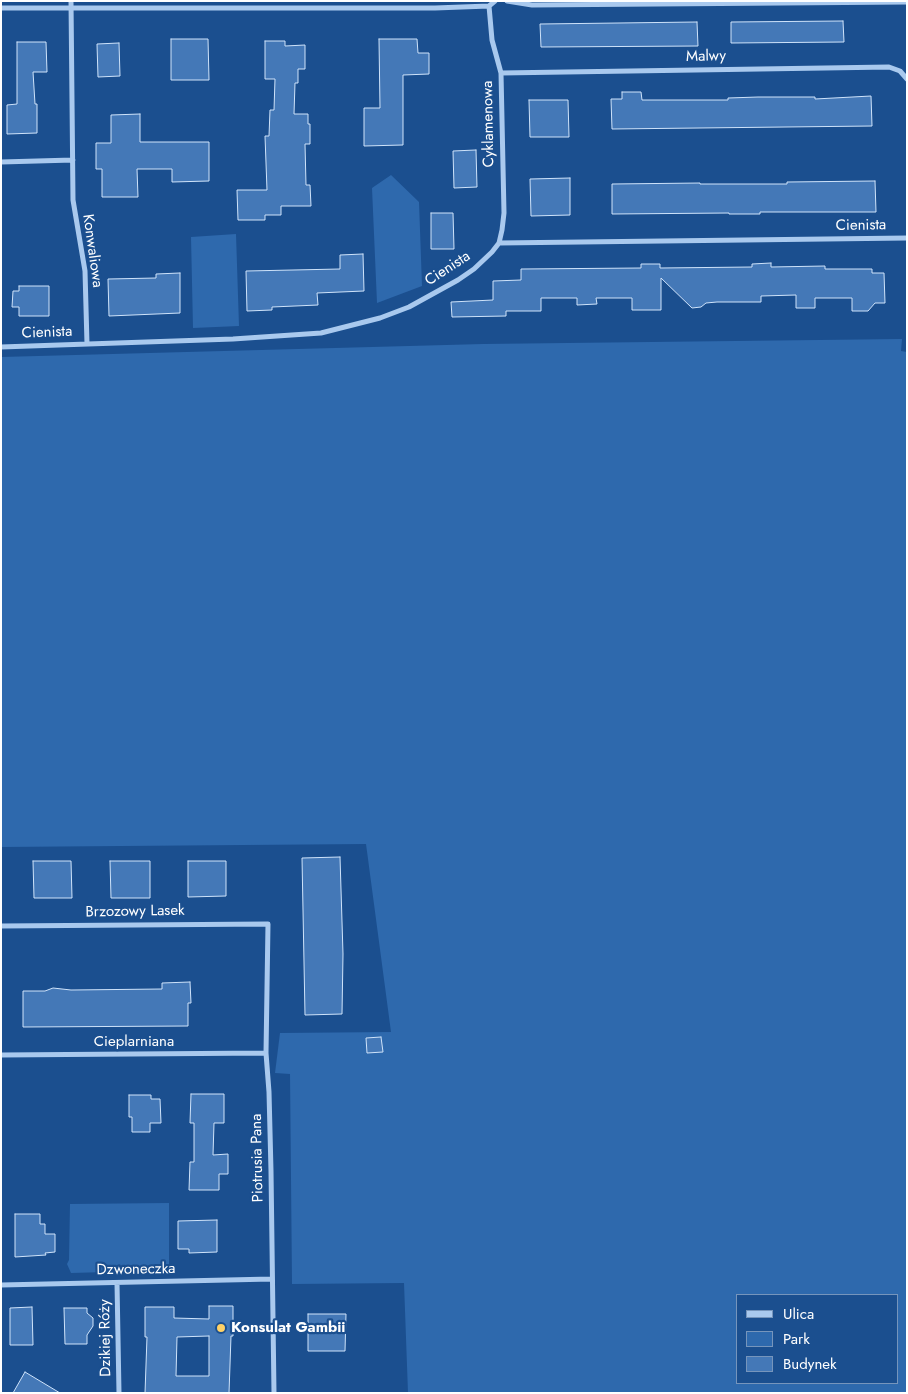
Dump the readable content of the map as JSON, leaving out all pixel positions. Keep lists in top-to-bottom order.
{
  "streets": {
    "street": [
      "Malwy",
      "Cyklamenowa",
      "Cienista",
      "Konwaliowa",
      "Brzozowy Lasek",
      "Cieplarniana",
      "Piotrusia Pana",
      "Dzwoneczka",
      "Dzikiej Róży"
    ]
  },
  "crossings": [
    ["Malwy", "Cyklamenowa"],
    ["Cyklamenowa", "Cienista"],
    ["Cienista", "Konwaliowa"],
    ["Brzozowy Lasek", "Piotrusia Pana"],
    ["Cieplarniana", "Piotrusia Pana"],
    ["Piotrusia Pana", "Dzwoneczka"],
    ["Dzwoneczka", "Dzikiej Róży"]
  ],
  "places": ["Konsulat Gambii"],
  "legend": ["Ulica", "Park", "Budynek"]
}
